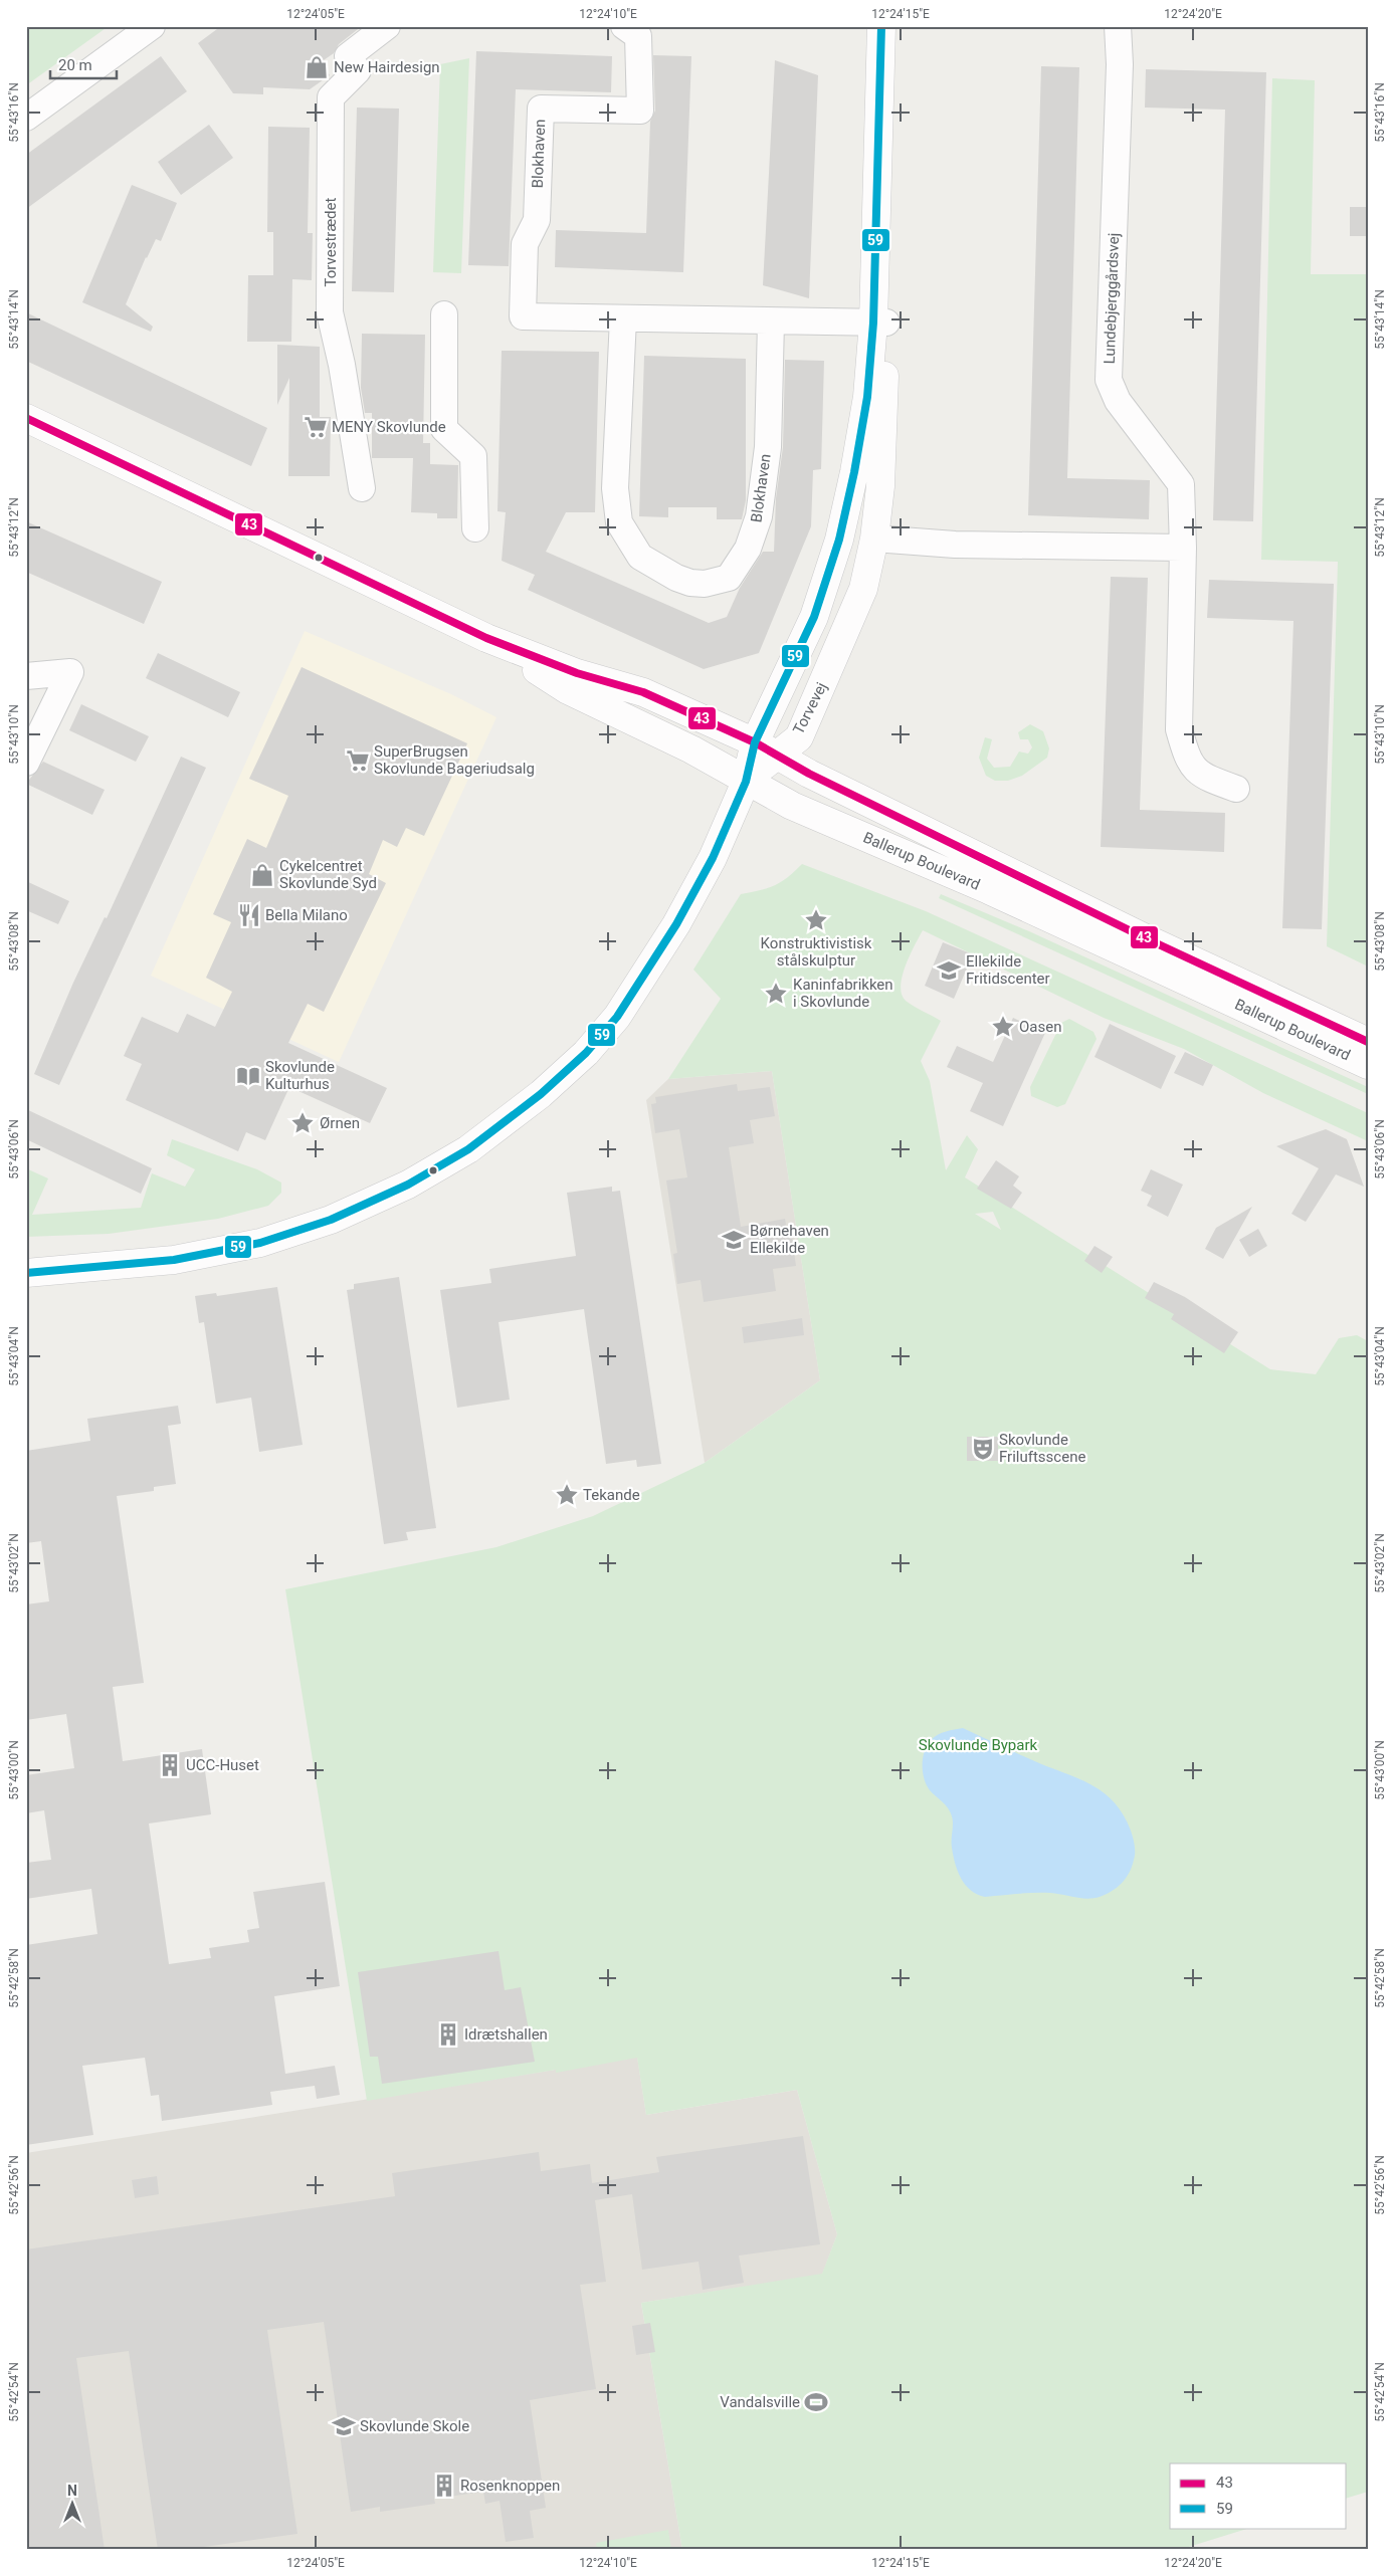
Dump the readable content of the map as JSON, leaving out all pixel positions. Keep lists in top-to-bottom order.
{
  "streets": {
    "street": [
      "Blokhaven",
      "Torvestrædet",
      "Lundebjerggårdsvej",
      "Torvevej",
      "Ballerup Boulevard"
    ]
  },
  "crossings": [
    ["Blokhaven", "Torvevej"],
    ["Torvevej", "Ballerup Boulevard"]
  ],
  "parks": ["Skovlunde Bypark"],
  "places": {
    "shop": ["New Hairdesign", "Cykelcentret Skovlunde Syd"],
    "supermarket": ["MENY Skovlunde", "SuperBrugsen Skovlunde Bageriudsalg"],
    "restaurant": ["Bella Milano"],
    "place": [
      "Konstruktivistisk stålskulptur",
      "Kaninfabrikken i Skovlunde",
      "Oasen",
      "Ørnen",
      "Tekande"
    ],
    "school or university": ["Ellekilde Fritidscenter", "Børnehaven Ellekilde", "Skovlunde Skole"],
    "library": ["Skovlunde Kulturhus"],
    "theatre": ["Skovlunde Friluftsscene"],
    "building": ["UCC-Huset", "Idrætshallen", "Rosenknoppen"],
    "sports": ["Vandalsville"]
  },
  "lines": ["transit line 59", "transit line 43"],
  "legend": ["43", "59"],
  "scale_bar": "20 m",
  "north": "top",
  "coordinates": [
    "12°24'05\"E",
    "12°24'10\"E",
    "12°24'15\"E",
    "12°24'20\"E",
    "55°43'16\"N",
    "55°43'14\"N",
    "55°43'12\"N",
    "55°43'10\"N",
    "55°43'08\"N",
    "55°43'06\"N",
    "55°43'04\"N",
    "55°43'02\"N",
    "55°43'00\"N",
    "55°42'58\"N",
    "55°42'56\"N",
    "55°42'54\"N"
  ]
}
